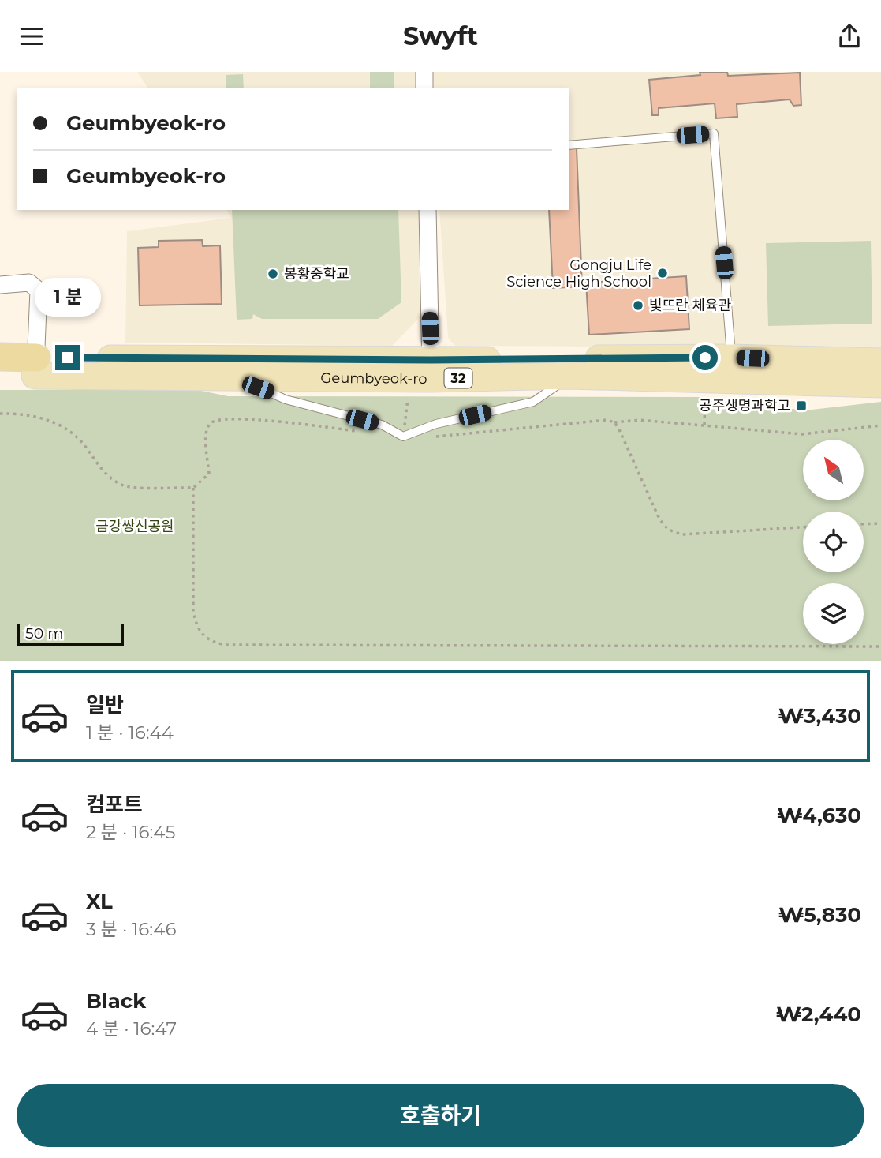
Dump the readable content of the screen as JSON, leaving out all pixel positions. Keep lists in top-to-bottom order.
{
  "streets": {
    "highway": ["Geumbyeok-ro", "32"]
  },
  "parks": ["금강쌍신공원"],
  "places": {
    "other": ["Gongju Life Science High School", "봉황중학교", "빛뜨란 체육관"],
    "transit": ["공주생명과학고"]
  },
  "scale_bar": "50 m",
  "north": "top left",
  "page": {
    "header": "Swyft",
    "banner": ["Geumbyeok-ro", "Geumbyeok-ro"],
    "bubble": "1 분",
    "scale": "50 m",
    "list": [
      {
        "name": "일반",
        "note": "1 분 · 16:44",
        "value": "₩3,430"
      },
      {
        "name": "컴포트",
        "note": "2 분 · 16:45",
        "value": "₩4,630"
      },
      {
        "name": "XL",
        "note": "3 분 · 16:46",
        "value": "₩5,830"
      },
      {
        "name": "Black",
        "note": "4 분 · 16:47",
        "value": "₩2,440"
      }
    ],
    "buttons": "호출하기"
  }
}
